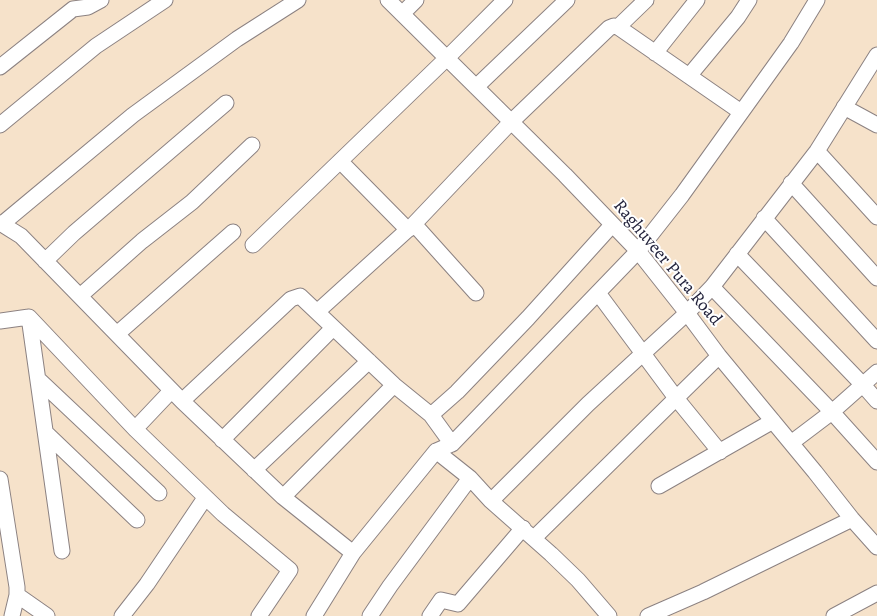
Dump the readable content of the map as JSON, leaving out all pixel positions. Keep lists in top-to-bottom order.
{
  "streets": {
    "street": ["Raghuveer Pura Road"]
  }
}
